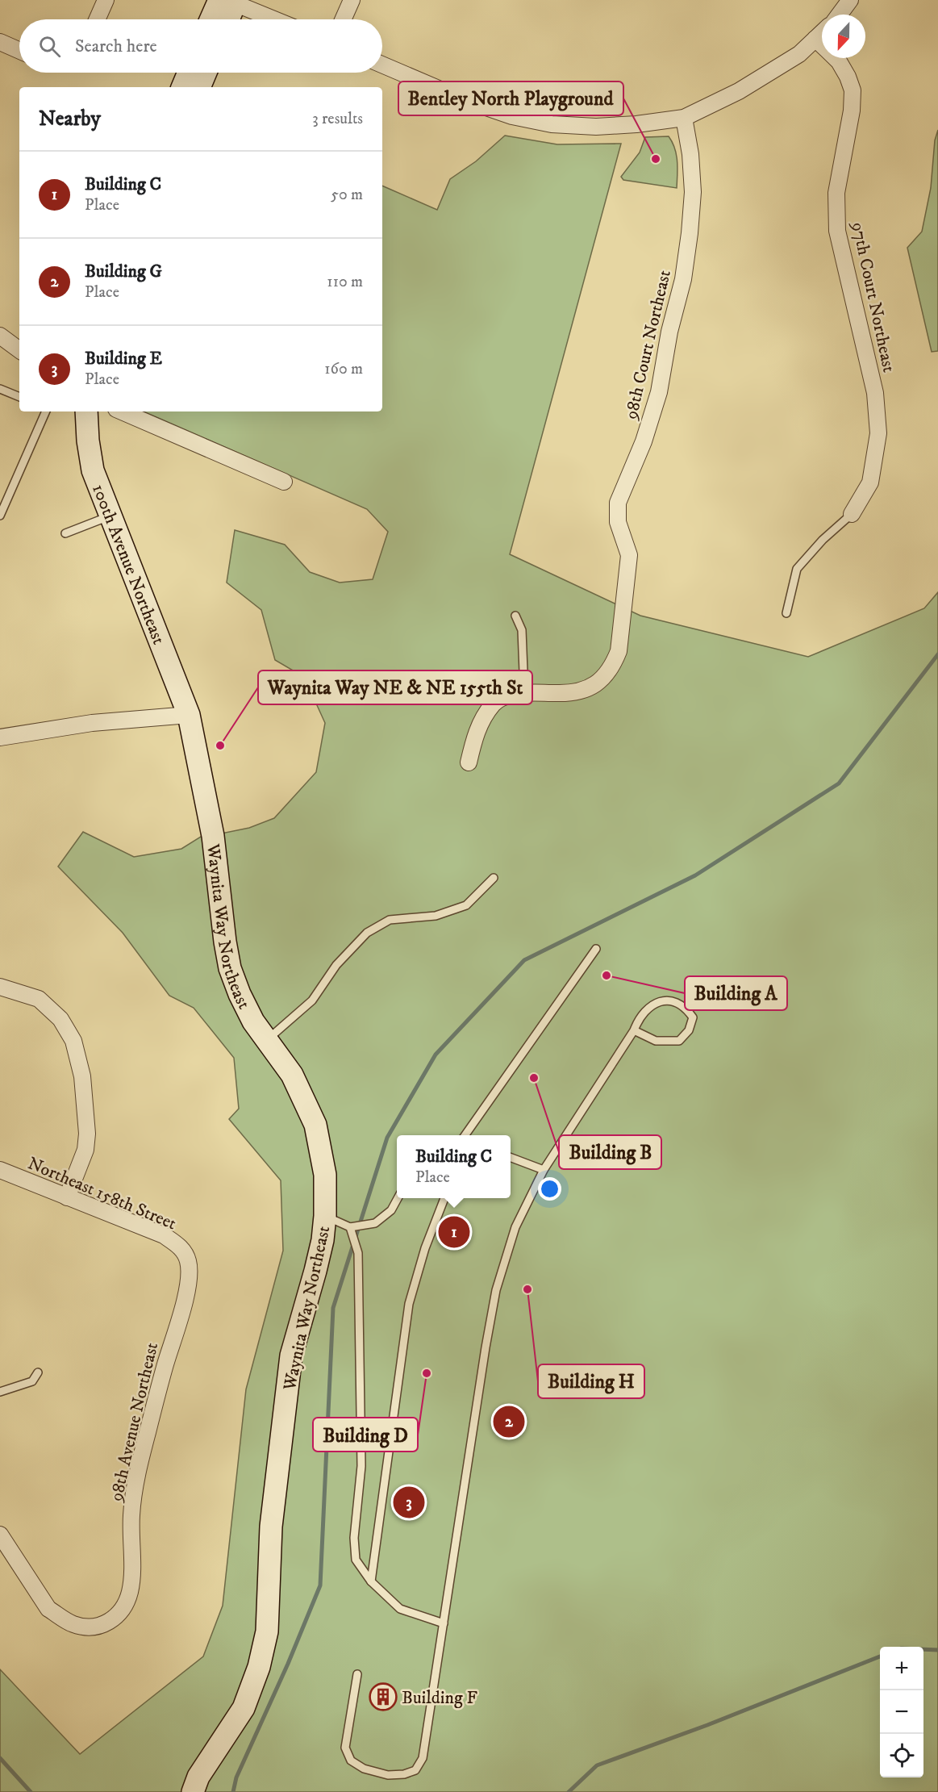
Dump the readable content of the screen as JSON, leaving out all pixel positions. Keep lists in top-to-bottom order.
{
  "streets": {
    "main road": ["100th Avenue Northeast", "Waynita Way Northeast"],
    "street": [
      "97th Court Northeast",
      "98th Court Northeast",
      "Northeast 158th Street",
      "98th Avenue Northeast"
    ]
  },
  "crossings": [
    ["100th Avenue Northeast", "Waynita Way Northeast"],
    ["Northeast 158th Street", "98th Avenue Northeast"]
  ],
  "places": {
    "other": [
      "Bentley North Playground",
      "Waynita Way NE & NE 155th St",
      "Building A",
      "Building B",
      "Building H",
      "Building D"
    ],
    "building": ["Building F"]
  },
  "north": "bottom",
  "page": {
    "search": "Search here",
    "heading": ["Nearby", "3 results"],
    "list": [
      {
        "mark": "1",
        "name": "Building C",
        "note": "Place",
        "value": "50 m"
      },
      {
        "mark": "2",
        "name": "Building G",
        "note": "Place",
        "value": "110 m"
      },
      {
        "mark": "3",
        "name": "Building E",
        "note": "Place",
        "value": "160 m"
      }
    ],
    "popup": ["Building C", "Place"],
    "pins": ["1", "2", "3"],
    "map_buttons": ["+", "−"]
  }
}
